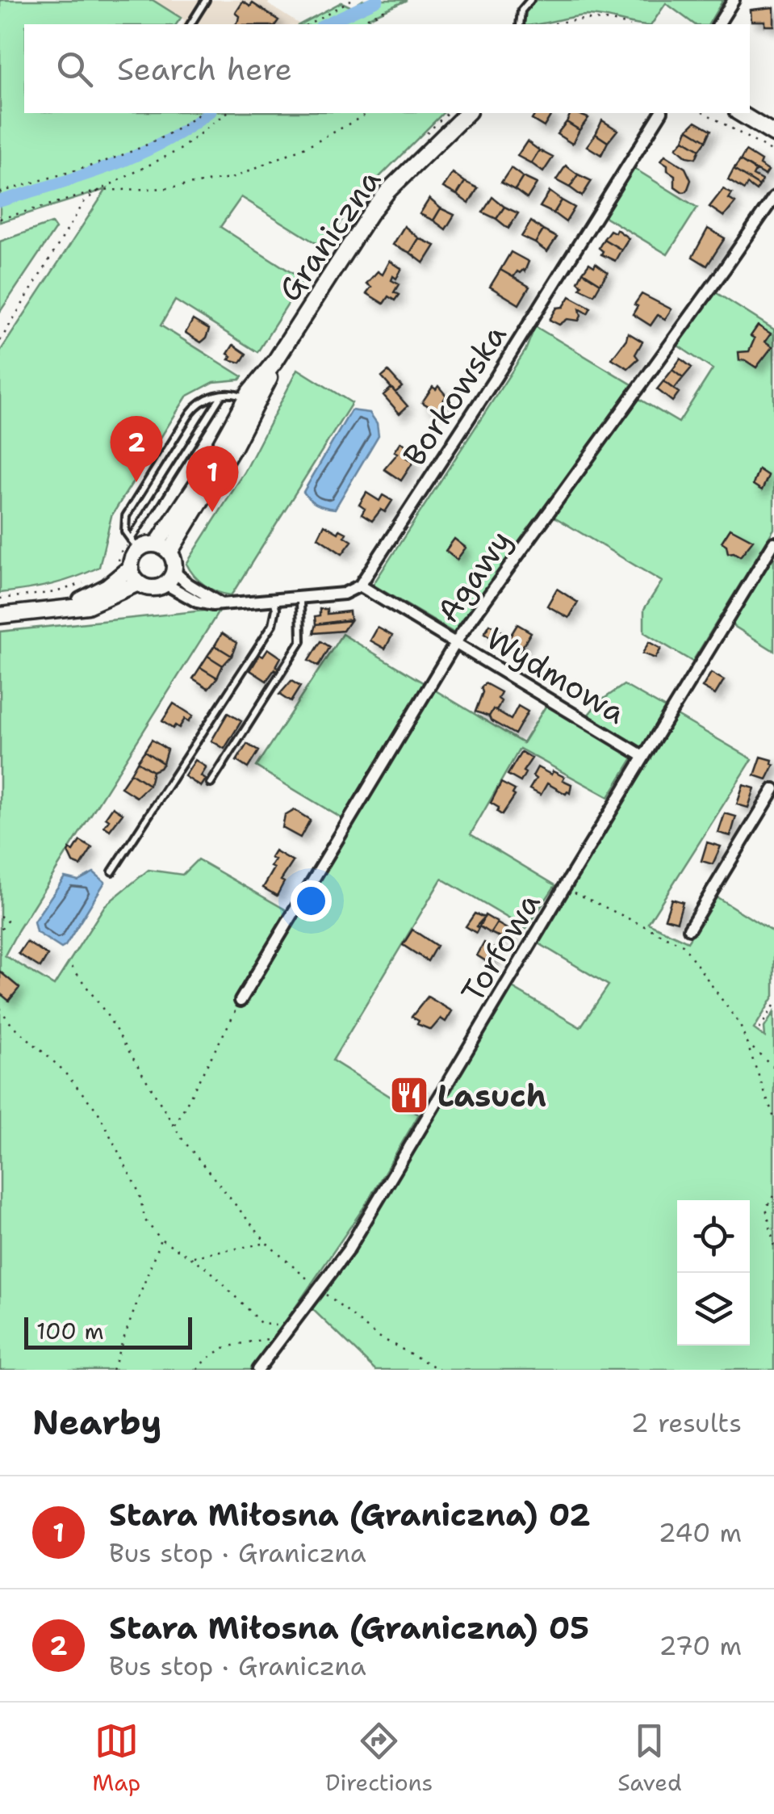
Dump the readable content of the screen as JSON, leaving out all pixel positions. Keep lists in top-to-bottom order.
{
  "streets": {
    "street": [
      "Graniczna",
      "Borkowska",
      "Agawy",
      "Wydmowa",
      "Torfowa"
    ]
  },
  "crossings": [
    ["Borkowska", "Wydmowa"],
    ["Agawy", "Wydmowa"],
    ["Wydmowa", "Torfowa"]
  ],
  "places": {
    "restaurant": ["Lasuch"]
  },
  "scale_bar": "100 m",
  "page": {
    "search": "Search here",
    "pins": ["2", "1"],
    "scale": "100 m",
    "heading": ["Nearby", "2 results"],
    "list": [
      {
        "mark": "1",
        "name": "Stara Miłosna (Graniczna) 02",
        "note": "Bus stop · Graniczna",
        "value": "240 m"
      },
      {
        "mark": "2",
        "name": "Stara Miłosna (Graniczna) 05",
        "note": "Bus stop · Graniczna",
        "value": "270 m"
      }
    ],
    "nav": ["Map", "Directions", "Saved"]
  }
}
